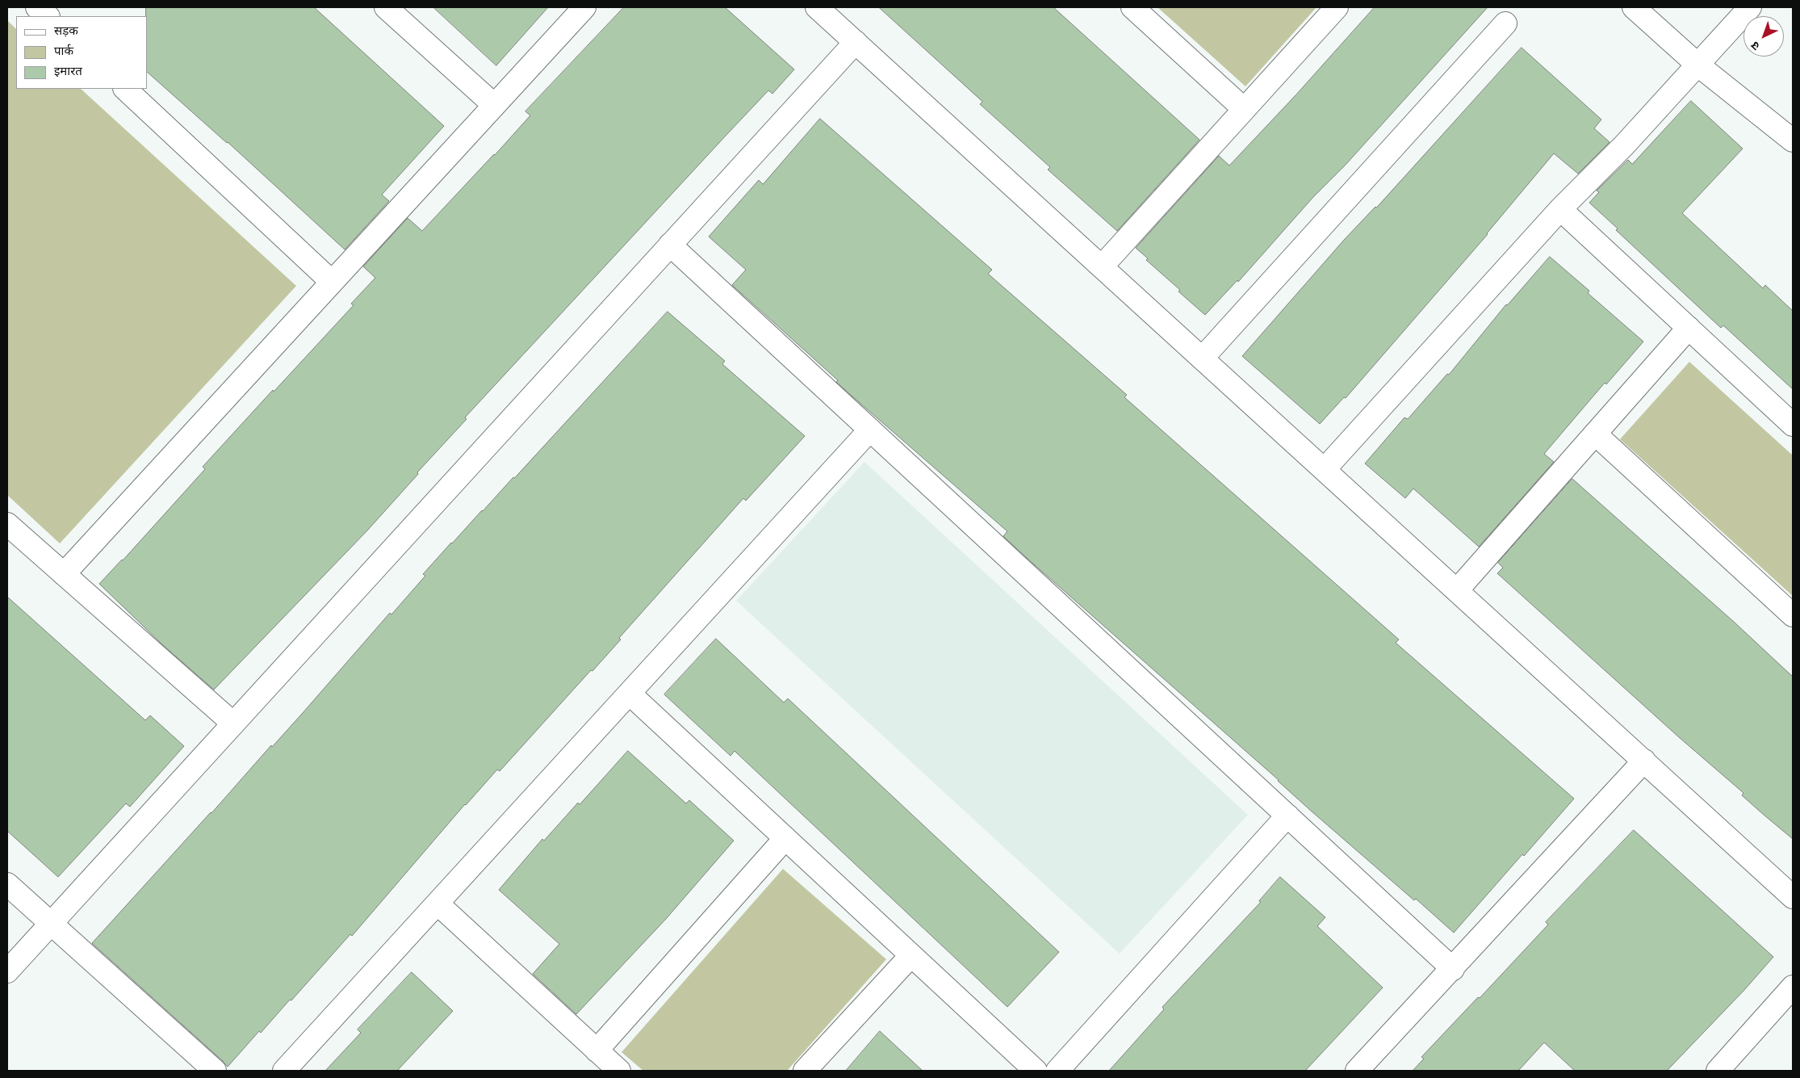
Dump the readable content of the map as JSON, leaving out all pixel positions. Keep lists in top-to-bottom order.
{
  "legend": ["सड़क", "पार्क", "इमारत"],
  "north": "bottom left"
}
